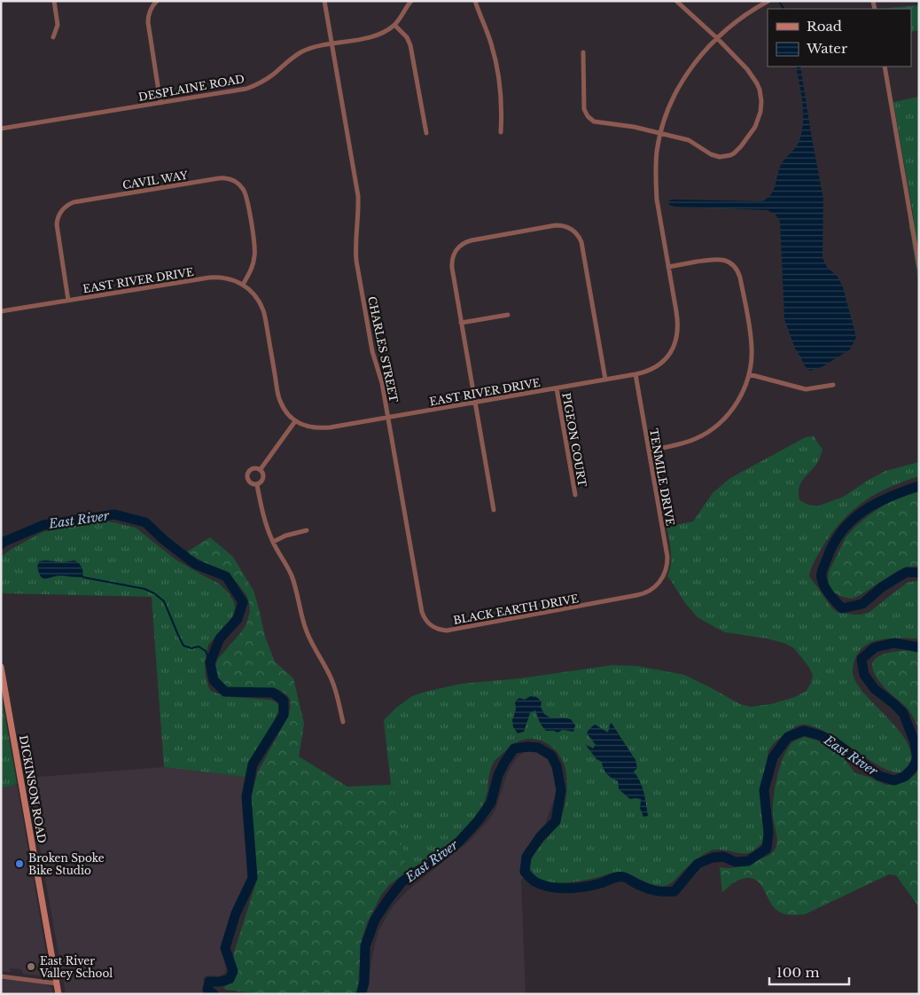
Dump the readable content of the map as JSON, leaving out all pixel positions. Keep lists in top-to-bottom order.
{
  "streets": {
    "street": [
      "DESPLAINE ROAD",
      "CAVIL WAY",
      "EAST RIVER DRIVE",
      "CHARLES STREET",
      "PIGEON COURT",
      "TENMILE DRIVE",
      "BLACK EARTH DRIVE",
      "DICKINSON ROAD"
    ]
  },
  "crossings": [
    ["DESPLAINE ROAD", "CHARLES STREET"],
    ["CAVIL WAY", "EAST RIVER DRIVE"],
    ["EAST RIVER DRIVE", "CHARLES STREET"],
    ["EAST RIVER DRIVE", "PIGEON COURT"],
    ["EAST RIVER DRIVE", "TENMILE DRIVE"],
    ["CHARLES STREET", "BLACK EARTH DRIVE"],
    ["TENMILE DRIVE", "BLACK EARTH DRIVE"]
  ],
  "water": ["East River"],
  "places": ["Broken Spoke Bike Studio", "East River Valley School"],
  "legend": ["Road", "Water"],
  "scale_bar": "100 m"
}
